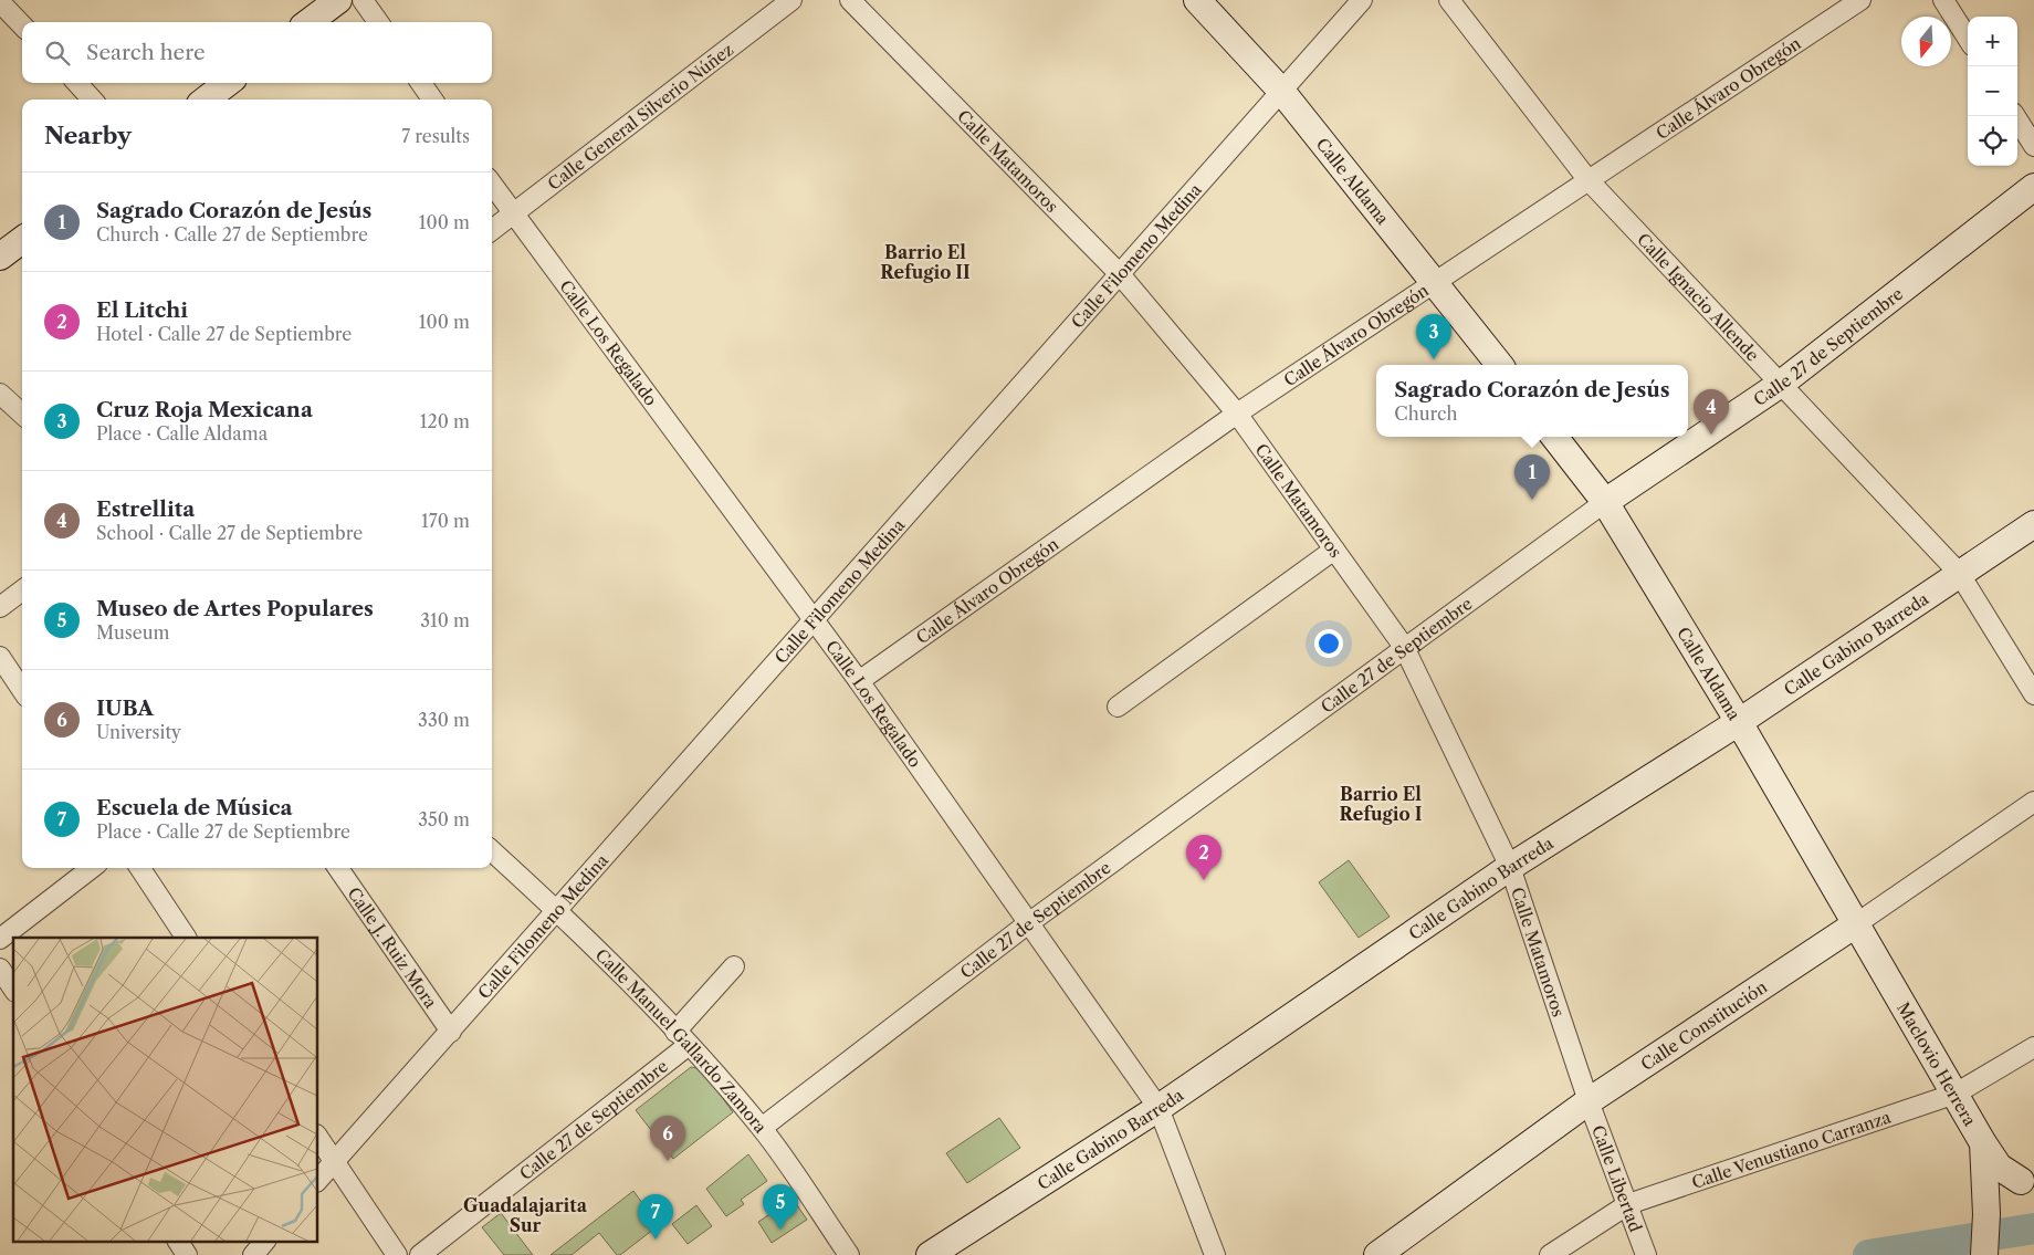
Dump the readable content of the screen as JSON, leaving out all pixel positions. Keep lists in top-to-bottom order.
{
  "streets": {
    "street": [
      "Calle Álvaro Obregón",
      "Calle General Silverio Núñez",
      "Calle Matamoros",
      "Calle Aldama",
      "Calle Filomeno Medina",
      "Calle Ignacio Allende",
      "Calle Los Regalado",
      "Calle 27 de Septiembre",
      "Calle Gabino Barreda",
      "Calle J. Ruiz Mora",
      "Calle Constitución",
      "Calle Manuel Gallardo Zamora",
      "Maclovio Herrera",
      "Calle Venustiano Carranza",
      "Calle Libertad"
    ]
  },
  "crossings": [
    ["Calle Álvaro Obregón", "Calle Matamoros"],
    ["Calle Álvaro Obregón", "Calle Aldama"],
    ["Calle Álvaro Obregón", "Calle Ignacio Allende"],
    ["Calle Álvaro Obregón", "Calle Los Regalado"],
    ["Calle General Silverio Núñez", "Calle Los Regalado"],
    ["Calle Matamoros", "Calle Filomeno Medina"],
    ["Calle Matamoros", "Calle 27 de Septiembre"],
    ["Calle Matamoros", "Calle Gabino Barreda"],
    ["Calle Matamoros", "Calle Constitución"],
    ["Calle Matamoros", "Calle Libertad"],
    ["Calle Aldama", "Calle Filomeno Medina"],
    ["Calle Aldama", "Calle 27 de Septiembre"],
    ["Calle Aldama", "Calle Gabino Barreda"],
    ["Calle Aldama", "Calle Constitución"],
    ["Calle Aldama", "Maclovio Herrera"],
    ["Calle Filomeno Medina", "Calle Los Regalado"],
    ["Calle Filomeno Medina", "Calle J. Ruiz Mora"],
    ["Calle Filomeno Medina", "Calle Manuel Gallardo Zamora"],
    ["Calle Ignacio Allende", "Calle 27 de Septiembre"],
    ["Calle Ignacio Allende", "Calle Gabino Barreda"],
    ["Calle Los Regalado", "Calle 27 de Septiembre"],
    ["Calle Los Regalado", "Calle Gabino Barreda"],
    ["Calle 27 de Septiembre", "Calle Manuel Gallardo Zamora"],
    ["Calle Constitución", "Maclovio Herrera"],
    ["Calle Constitución", "Calle Libertad"],
    ["Maclovio Herrera", "Calle Venustiano Carranza"],
    ["Calle Venustiano Carranza", "Calle Libertad"]
  ],
  "districts": ["Barrio El Refugio II", "Barrio El Refugio I", "Guadalajarita Sur"],
  "north": "bottom",
  "page": {
    "map_buttons": ["+", "−"],
    "search": "Search here",
    "heading": ["Nearby", "7 results"],
    "list": [
      {
        "mark": "1",
        "name": "Sagrado Corazón de Jesús",
        "note": "Church · Calle 27 de Septiembre",
        "value": "100 m"
      },
      {
        "mark": "2",
        "name": "El Litchi",
        "note": "Hotel · Calle 27 de Septiembre",
        "value": "100 m"
      },
      {
        "mark": "3",
        "name": "Cruz Roja Mexicana",
        "note": "Place · Calle Aldama",
        "value": "120 m"
      },
      {
        "mark": "4",
        "name": "Estrellita",
        "note": "School · Calle 27 de Septiembre",
        "value": "170 m"
      },
      {
        "mark": "5",
        "name": "Museo de Artes Populares",
        "note": "Museum",
        "value": "310 m"
      },
      {
        "mark": "6",
        "name": "IUBA",
        "note": "University",
        "value": "330 m"
      },
      {
        "mark": "7",
        "name": "Escuela de Música",
        "note": "Place · Calle 27 de Septiembre",
        "value": "350 m"
      }
    ],
    "pins": [
      "3",
      "4",
      "1",
      "2",
      "6",
      "5",
      "7"
    ],
    "popup": ["Sagrado Corazón de Jesús", "Church"]
  }
}
